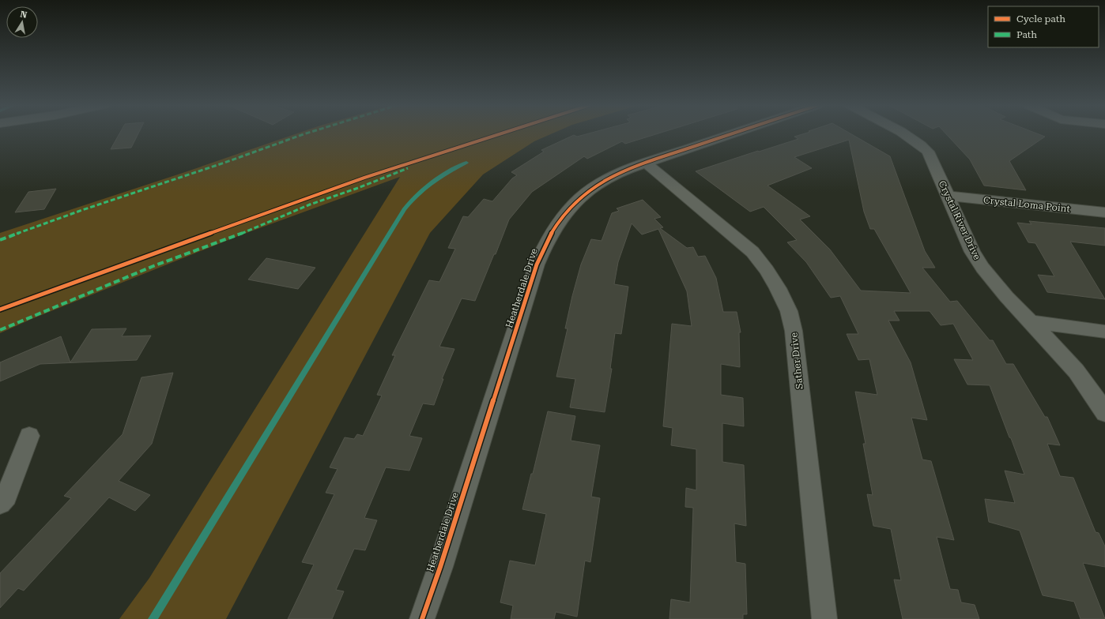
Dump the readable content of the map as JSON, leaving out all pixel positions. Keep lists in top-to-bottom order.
{
  "streets": {
    "street": [
      "Crystal Loma Point",
      "Crystal River Drive",
      "Heatherdale Drive",
      "Sather Drive"
    ]
  },
  "crossings": [
    ["Crystal Loma Point", "Crystal River Drive"],
    ["Heatherdale Drive", "Sather Drive"]
  ],
  "legend": ["Cycle path", "Path"],
  "north": "top"
}
